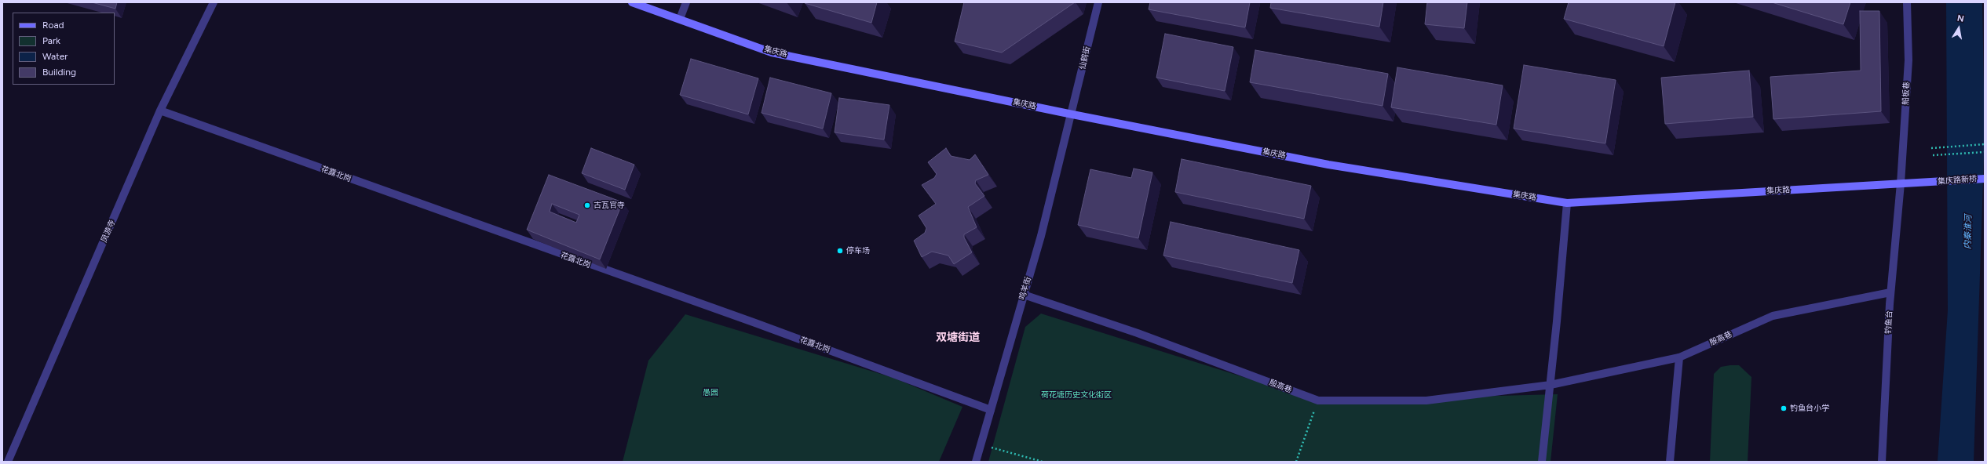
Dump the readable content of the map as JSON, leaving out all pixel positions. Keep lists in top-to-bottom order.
{
  "streets": {
    "main road": ["集庆路", "集庆路新桥"],
    "street": [
      "仙鹤街",
      "船板巷",
      "花露北岗",
      "凤游寺",
      "鸣羊街",
      "钓鱼台",
      "殷高巷"
    ]
  },
  "crossings": [
    ["集庆路", "仙鹤街"],
    ["集庆路", "船板巷"],
    ["集庆路", "集庆路新桥"],
    ["集庆路", "鸣羊街"],
    ["集庆路", "钓鱼台"],
    ["仙鹤街", "鸣羊街"],
    ["船板巷", "钓鱼台"],
    ["花露北岗", "凤游寺"],
    ["花露北岗", "鸣羊街"],
    ["鸣羊街", "殷高巷"],
    ["钓鱼台", "殷高巷"]
  ],
  "districts": ["双塘街道"],
  "water": ["内秦淮河"],
  "parks": ["愚园", "荷花塘历史文化街区"],
  "places": ["古瓦官寺", "停车场", "钓鱼台小学"],
  "legend": [
    "Road",
    "Park",
    "Water",
    "Building"
  ],
  "north": "top"
}
